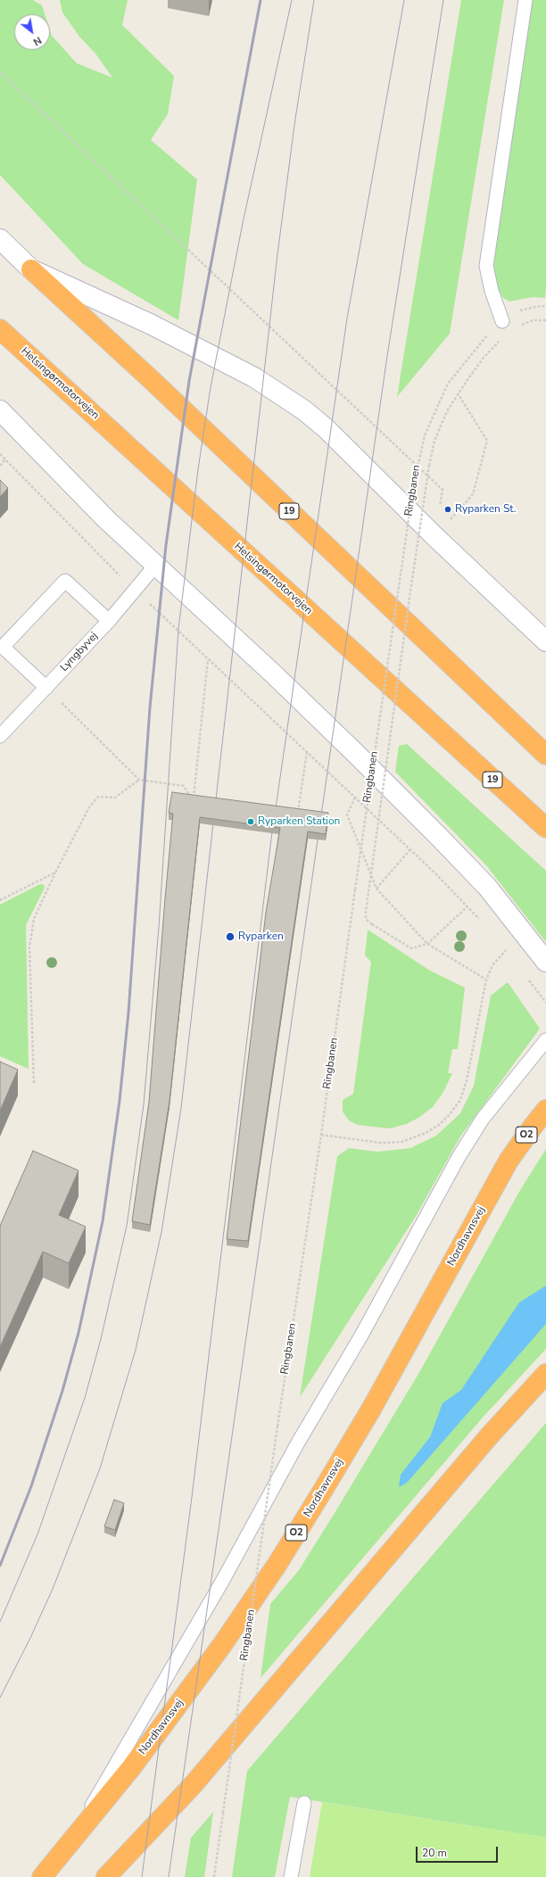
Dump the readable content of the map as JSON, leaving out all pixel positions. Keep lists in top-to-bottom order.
{
  "streets": {
    "highway": [
      "Helsingørmotorvejen",
      "19",
      "O2",
      "Nordhavnsvej"
    ],
    "lane": ["Lyngbyvej"],
    "path": ["Ringbanen"]
  },
  "places": ["Ryparken St.", "Ryparken Station", "Ryparken"],
  "scale_bar": "20 m",
  "north": "bottom right"
}
